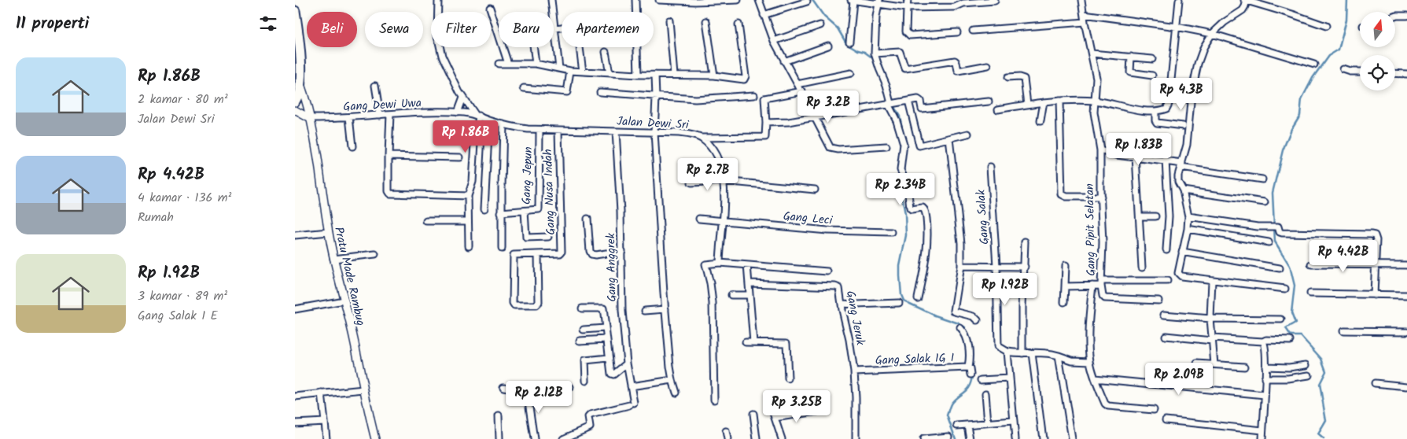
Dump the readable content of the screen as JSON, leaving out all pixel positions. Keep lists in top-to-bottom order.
{
  "streets": {
    "street": [
      "Gang Dewi Uwa",
      "Jalan Dewi Sri",
      "Gang Jepun",
      "Gang Nusa Indah",
      "Gang Salak",
      "Gang Leci",
      "Gang Pipit Selatan",
      "Gang Anggrek",
      "Pratu Made Rambug",
      "Gang Jeruk",
      "Gang Salak 1G I"
    ]
  },
  "crossings": [
    ["Gang Dewi Uwa", "Jalan Dewi Sri"],
    ["Gang Dewi Uwa", "Pratu Made Rambug"],
    ["Jalan Dewi Sri", "Gang Jepun"],
    ["Jalan Dewi Sri", "Gang Nusa Indah"],
    ["Jalan Dewi Sri", "Gang Leci"],
    ["Jalan Dewi Sri", "Gang Anggrek"],
    ["Gang Jeruk", "Gang Salak 1G I"]
  ],
  "north": "top",
  "page": {
    "heading": "11 properti",
    "chip": [
      "Beli",
      "Sewa",
      "Filter",
      "Baru",
      "Apartemen"
    ],
    "list": [
      {
        "name": "Rp 1.86B",
        "note": "2 kamar · 80 m² · Jalan Dewi Sri"
      },
      {
        "name": "Rp 4.42B",
        "note": "4 kamar · 136 m² · Rumah"
      },
      {
        "name": "Rp 1.92B",
        "note": "3 kamar · 89 m² · Gang Salak 1 E"
      }
    ],
    "price": [
      "Rp 4.3B",
      "Rp 3.2B",
      "Rp 1.86B",
      "Rp 1.83B",
      "Rp 2.7B",
      "Rp 2.34B",
      "Rp 4.42B",
      "Rp 1.92B",
      "Rp 2.09B",
      "Rp 2.12B",
      "Rp 3.25B"
    ]
  }
}
